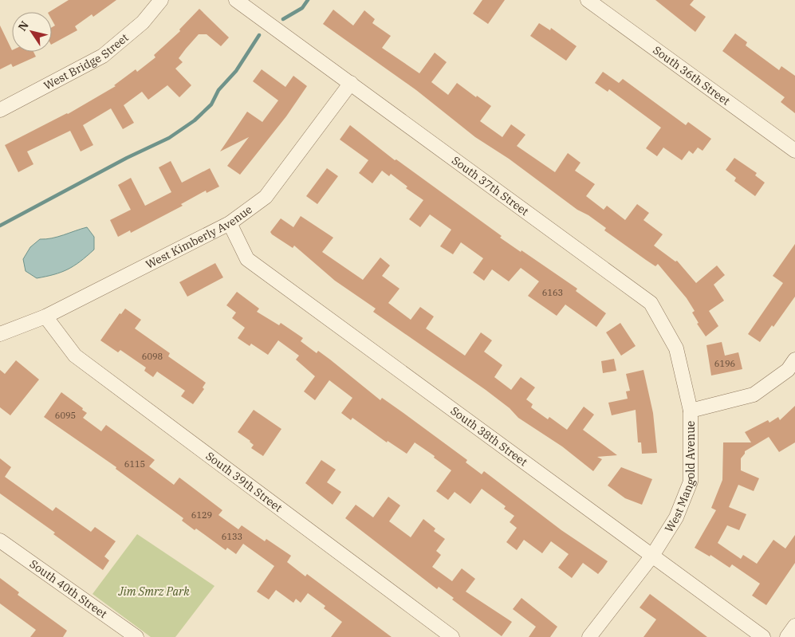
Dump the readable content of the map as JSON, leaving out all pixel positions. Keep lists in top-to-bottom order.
{
  "streets": {
    "street": [
      "West Bridge Street",
      "South 36th Street",
      "South 37th Street",
      "West Kimberly Avenue",
      "South 38th Street",
      "West Mangold Avenue",
      "South 39th Street",
      "South 40th Street"
    ]
  },
  "crossings": [
    ["South 37th Street", "West Kimberly Avenue"],
    ["South 37th Street", "West Mangold Avenue"],
    ["West Kimberly Avenue", "South 38th Street"],
    ["West Kimberly Avenue", "South 39th Street"],
    ["South 38th Street", "West Mangold Avenue"]
  ],
  "parks": ["Jim Smrz Park"],
  "house_numbers": [
    "6163",
    "6098",
    "6196",
    "6095",
    "6115",
    "6129",
    "6133"
  ],
  "north": "top left"
}
